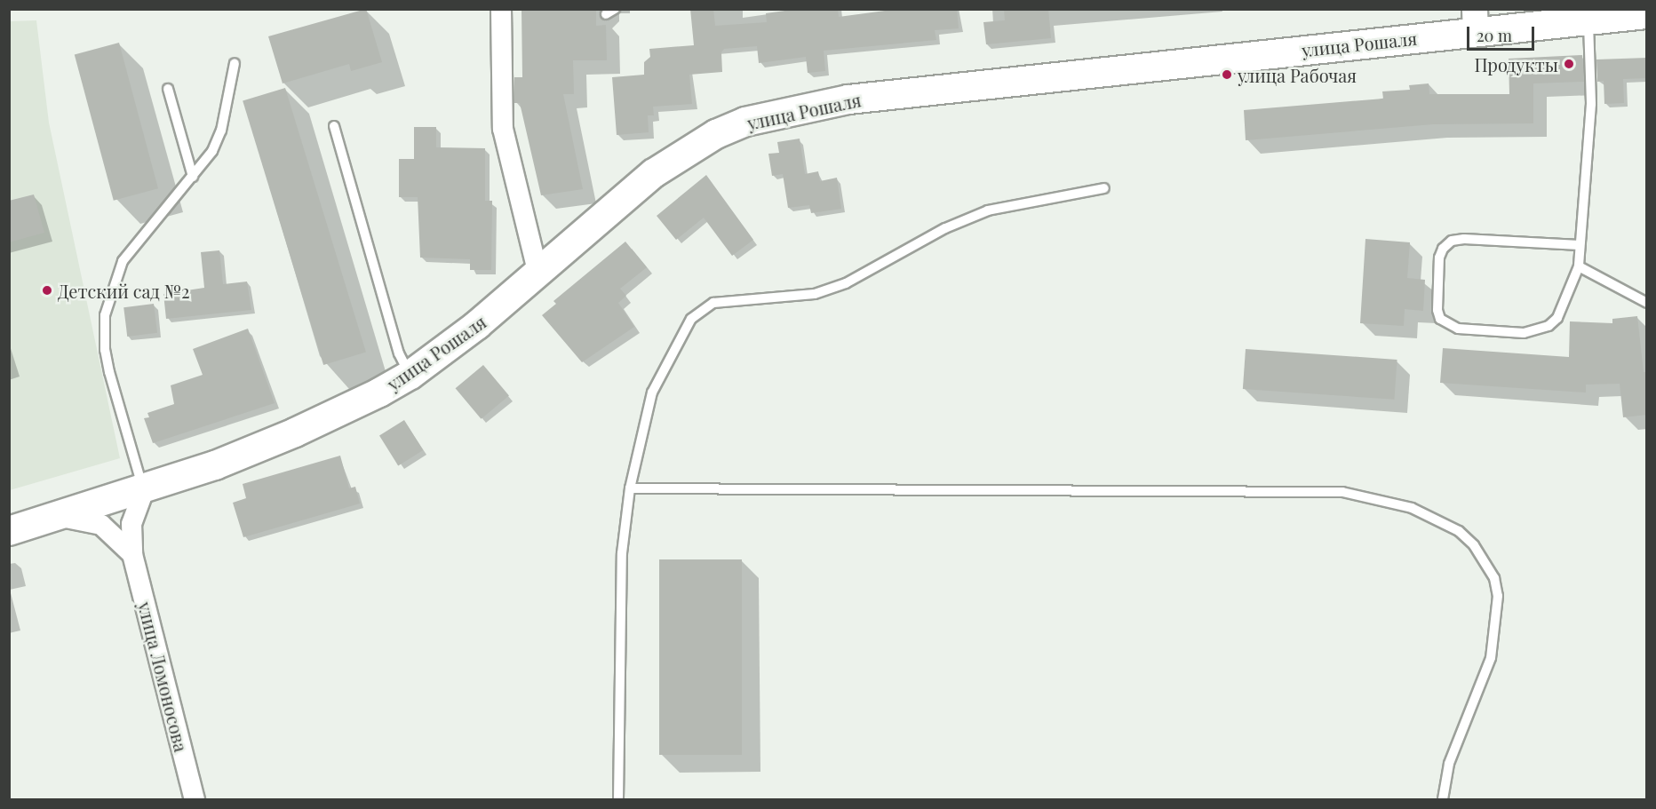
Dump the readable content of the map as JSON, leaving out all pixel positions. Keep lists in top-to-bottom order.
{
  "streets": {
    "main road": ["улица Рошаля"],
    "street": ["улица Ломоносова"]
  },
  "crossings": [
    ["улица Рошаля", "улица Ломоносова"]
  ],
  "places": ["Продукты", "улица Рабочая", "Детский сад №2"],
  "scale_bar": "20 m"
}
